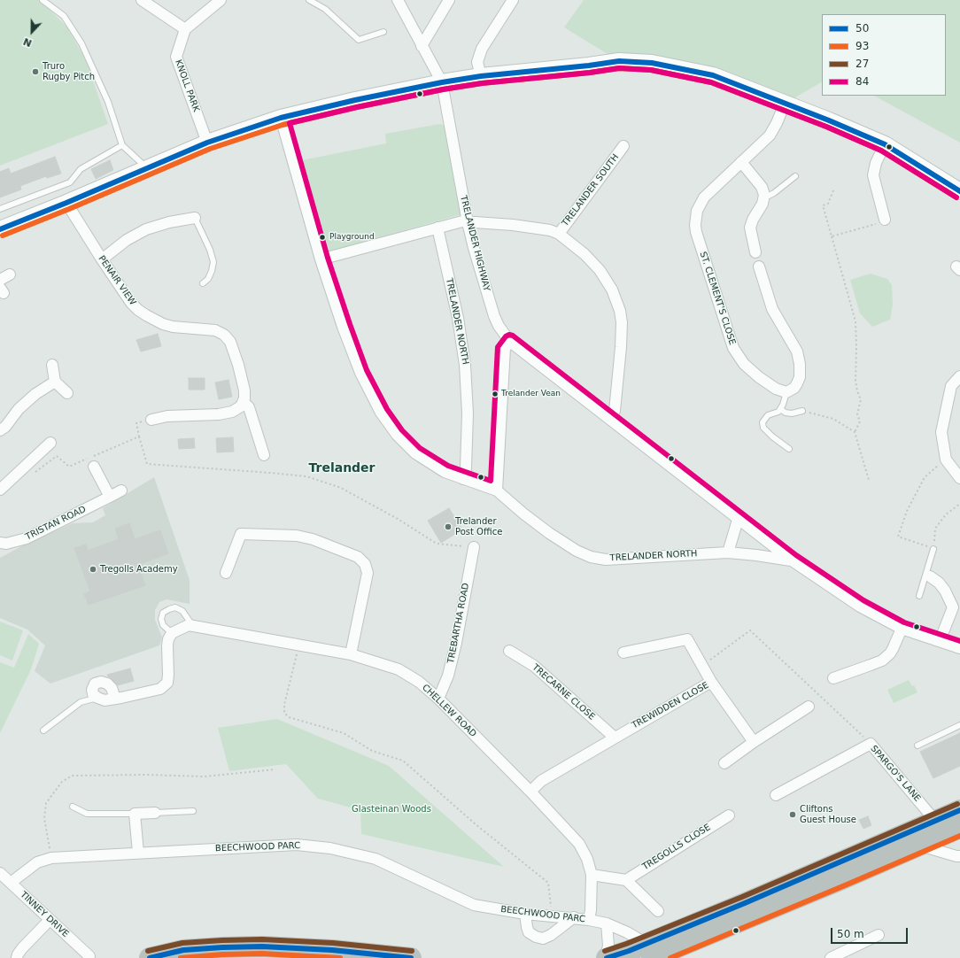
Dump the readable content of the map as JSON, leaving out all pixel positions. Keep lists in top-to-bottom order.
{
  "streets": {
    "street": [
      "KNOLL PARK",
      "TRELANDER SOUTH",
      "TRELANDER HIGHWAY",
      "PENAIR VIEW",
      "ST. CLEMENT'S CLOSE",
      "TRELANDER NORTH",
      "TRISTAN ROAD",
      "TREBARTHA ROAD",
      "TRECARNE CLOSE",
      "TREWIDDEN CLOSE",
      "CHELLEW ROAD",
      "SPARGO'S LANE",
      "BEECHWOOD PARC",
      "TREGOLLS CLOSE",
      "TINNEY DRIVE"
    ]
  },
  "crossings": [
    ["TRELANDER SOUTH", "TRELANDER HIGHWAY"],
    ["TRELANDER SOUTH", "TRELANDER NORTH"],
    ["TRELANDER HIGHWAY", "TRELANDER NORTH"],
    ["TREBARTHA ROAD", "CHELLEW ROAD"],
    ["TRECARNE CLOSE", "TREWIDDEN CLOSE"],
    ["TREWIDDEN CLOSE", "CHELLEW ROAD"],
    ["CHELLEW ROAD", "BEECHWOOD PARC"],
    ["BEECHWOOD PARC", "TINNEY DRIVE"]
  ],
  "districts": ["Trelander"],
  "parks": ["Glasteinan Woods"],
  "places": [
    "Truro Rugby Pitch",
    "Playground",
    "Trelander Vean",
    "Trelander Post Office",
    "Tregolls Academy",
    "Cliftons Guest House"
  ],
  "lines": [
    "transit line 50",
    "transit line 93",
    "transit line 84",
    "transit line 27"
  ],
  "legend": [
    "50",
    "93",
    "27",
    "84"
  ],
  "scale_bar": "50 m",
  "north": "bottom"
}
